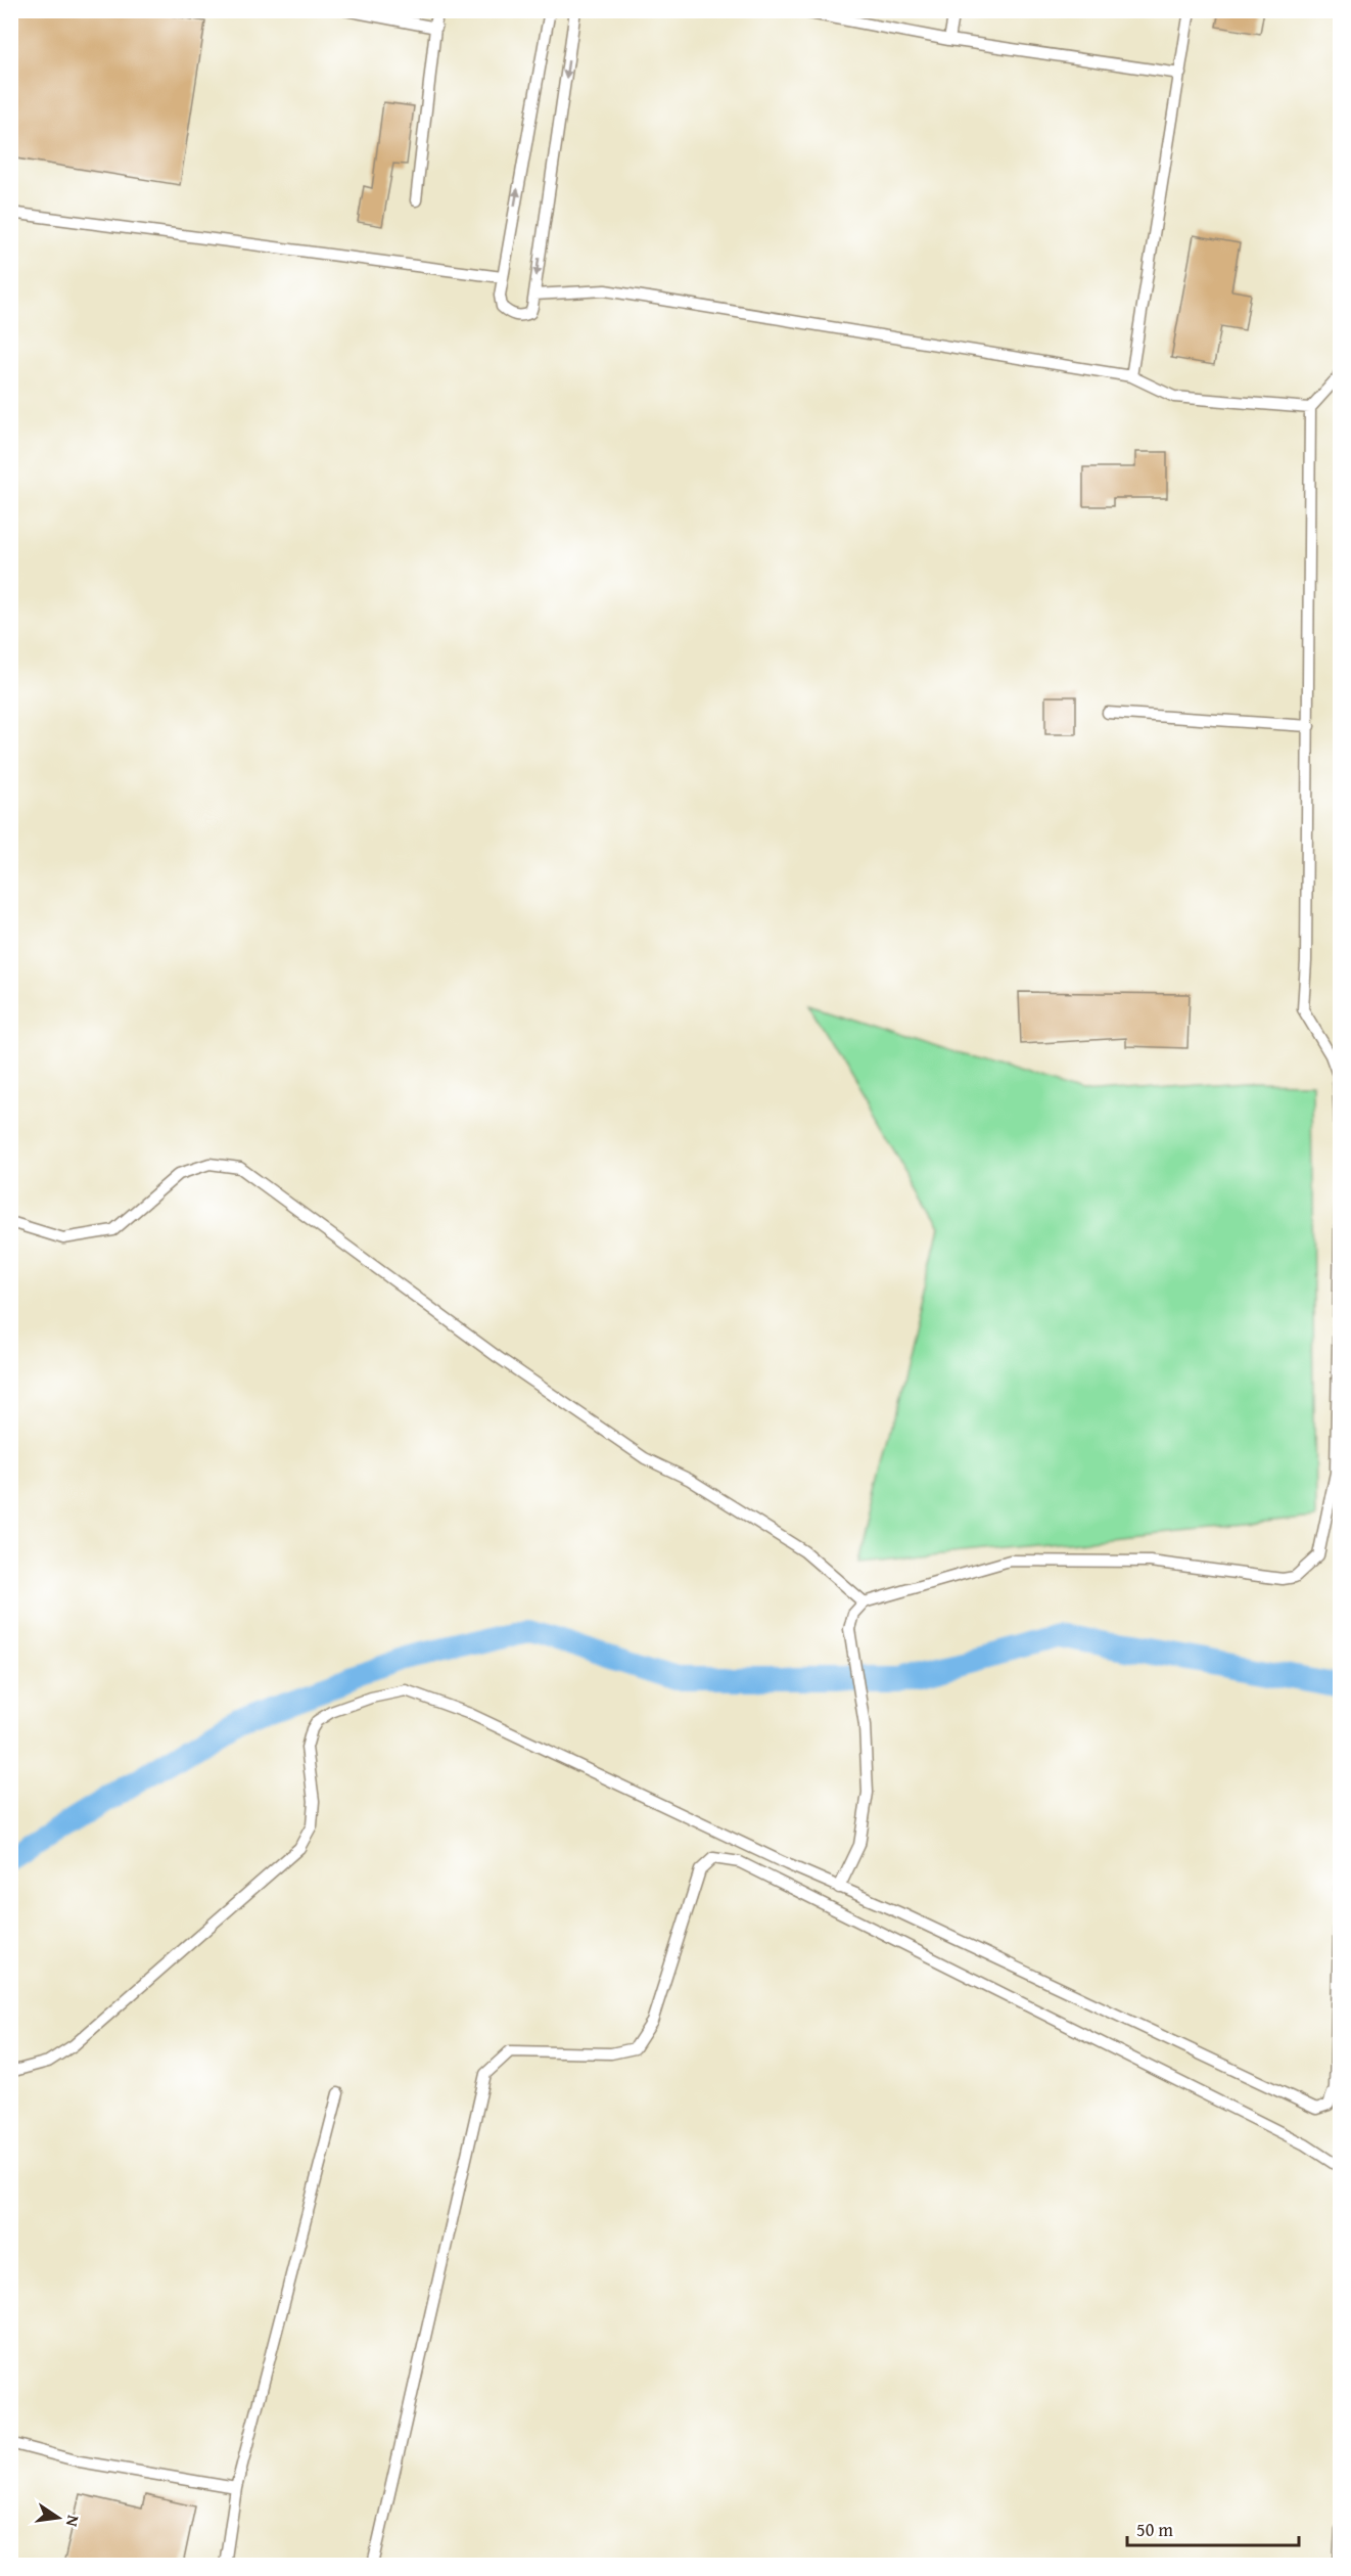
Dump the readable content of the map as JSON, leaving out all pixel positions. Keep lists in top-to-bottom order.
{
  "scale_bar": "50 m",
  "north": "right"
}
